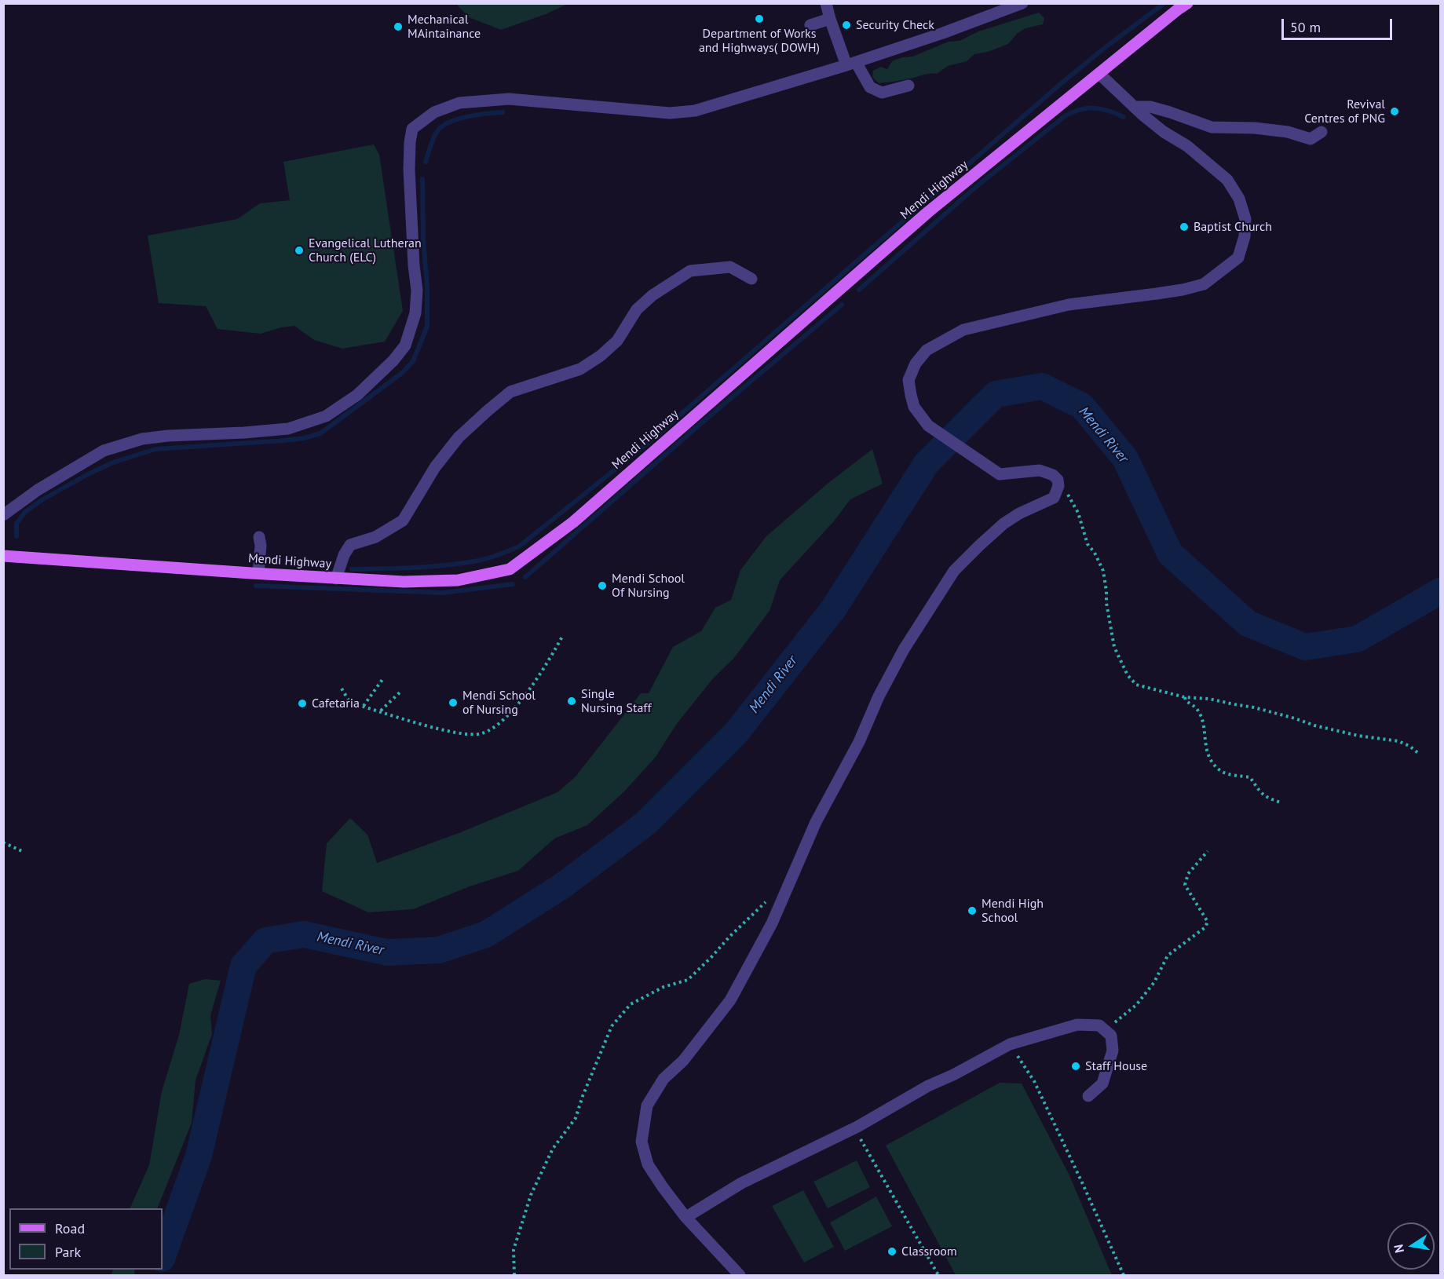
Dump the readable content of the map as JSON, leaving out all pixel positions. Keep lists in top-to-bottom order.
{
  "streets": {
    "main road": ["Mendi Highway"]
  },
  "water": ["Mendi River"],
  "places": [
    "Department of Works and Highways( DOWH)",
    "Security Check",
    "Mechanical MAintainance",
    "Revival Centres of PNG",
    "Baptist Church",
    "Evangelical Lutheran Church (ELC)",
    "Mendi School Of Nursing",
    "Single Nursing Staff",
    "Mendi School of Nursing",
    "Cafetaria",
    "Mendi High School",
    "Staff House",
    "Classroom"
  ],
  "legend": ["Road", "Park"],
  "scale_bar": "50 m",
  "north": "left"
}
